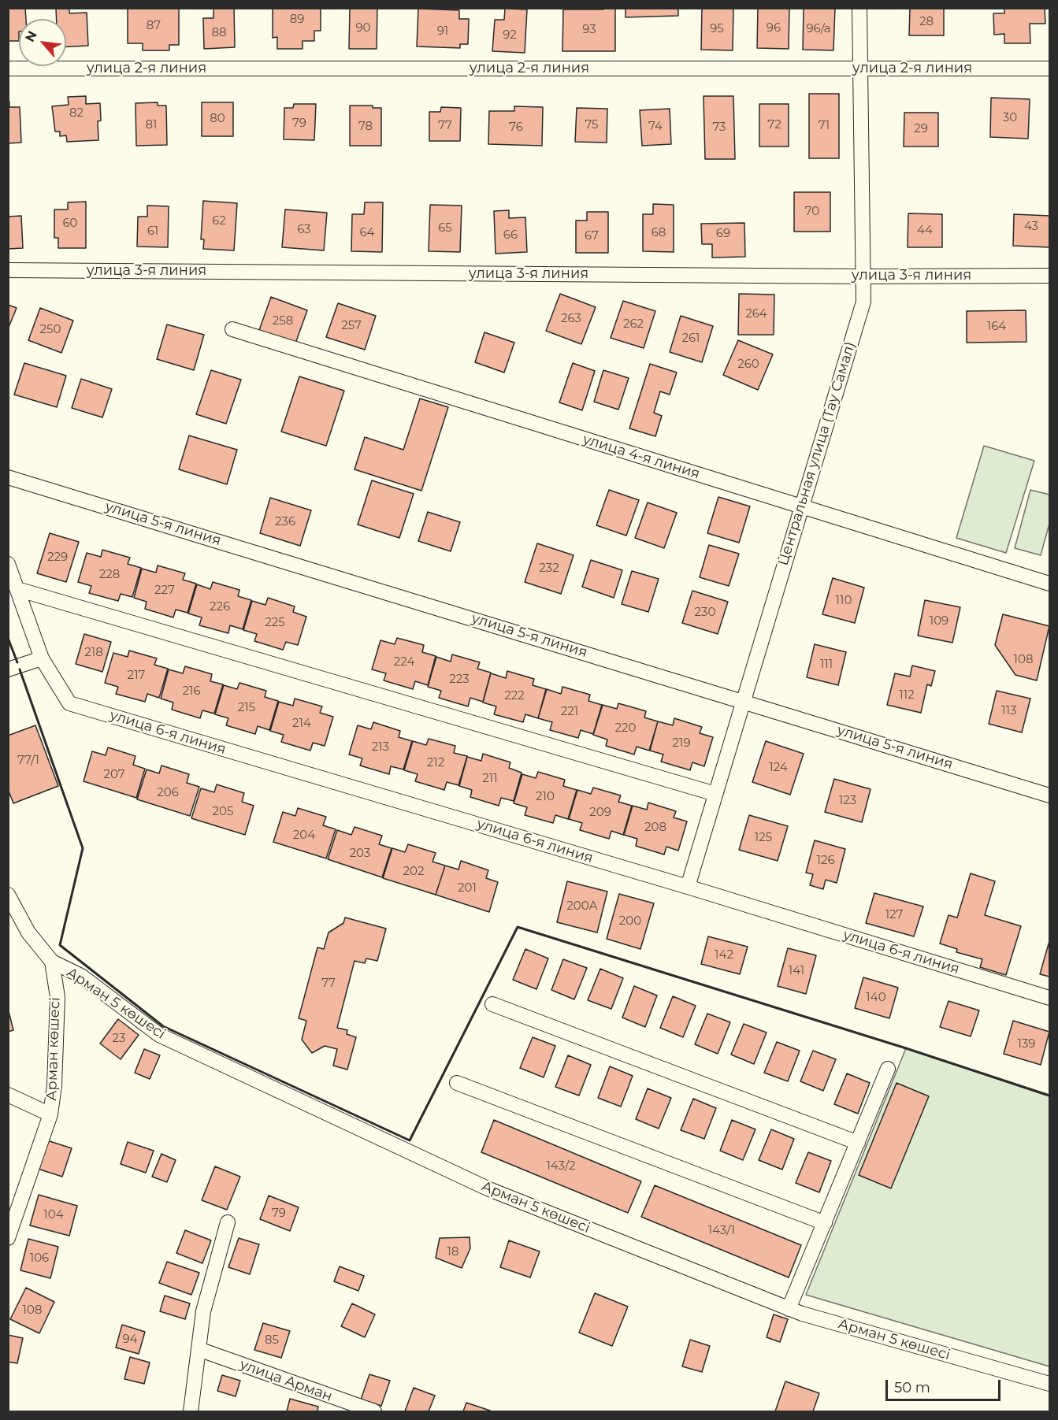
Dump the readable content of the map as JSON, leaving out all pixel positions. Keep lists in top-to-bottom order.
{
  "streets": {
    "street": [
      "улица 2-я линия",
      "улица 3-я линия",
      "Центральная улица (Тау Самал)",
      "улица 4-я линия",
      "улица 5-я линия",
      "улица 6-я линия",
      "Арман 5 көшесі",
      "Арман көшесі",
      "улица Арман"
    ]
  },
  "crossings": [
    ["улица 2-я линия", "Центральная улица (Тау Самал)"],
    ["улица 3-я линия", "Центральная улица (Тау Самал)"],
    ["Центральная улица (Тау Самал)", "улица 4-я линия"],
    ["Центральная улица (Тау Самал)", "улица 5-я линия"],
    ["Центральная улица (Тау Самал)", "улица 6-я линия"],
    ["Арман 5 көшесі", "Арман көшесі"]
  ],
  "house_numbers": [
    "89",
    "28",
    "87",
    "90",
    "96",
    "95",
    "96/а",
    "93",
    "91",
    "88",
    "92",
    "82",
    "30",
    "80",
    "79",
    "81",
    "75",
    "72",
    "77",
    "71",
    "78",
    "74",
    "76",
    "73",
    "29",
    "70",
    "62",
    "60",
    "43",
    "65",
    "63",
    "44",
    "61",
    "64",
    "68",
    "69",
    "66",
    "67",
    "264",
    "263",
    "258",
    "262",
    "257",
    "164",
    "250",
    "261",
    "260",
    "236",
    "229",
    "232",
    "228",
    "227",
    "110",
    "226",
    "230",
    "109",
    "225",
    "218",
    "108",
    "224",
    "111",
    "217",
    "223",
    "216",
    "112",
    "222",
    "215",
    "113",
    "221",
    "214",
    "220",
    "219",
    "213",
    "77/1",
    "212",
    "124",
    "207",
    "211",
    "206",
    "210",
    "123",
    "205",
    "209",
    "208",
    "204",
    "125",
    "203",
    "126",
    "202",
    "201",
    "200А",
    "127",
    "200",
    "142",
    "141",
    "77",
    "140",
    "23",
    "139",
    "143/2",
    "79",
    "104",
    "143/1",
    "18",
    "106",
    "108",
    "94",
    "85"
  ],
  "scale_bar": "50 m",
  "north": "top left"
}
